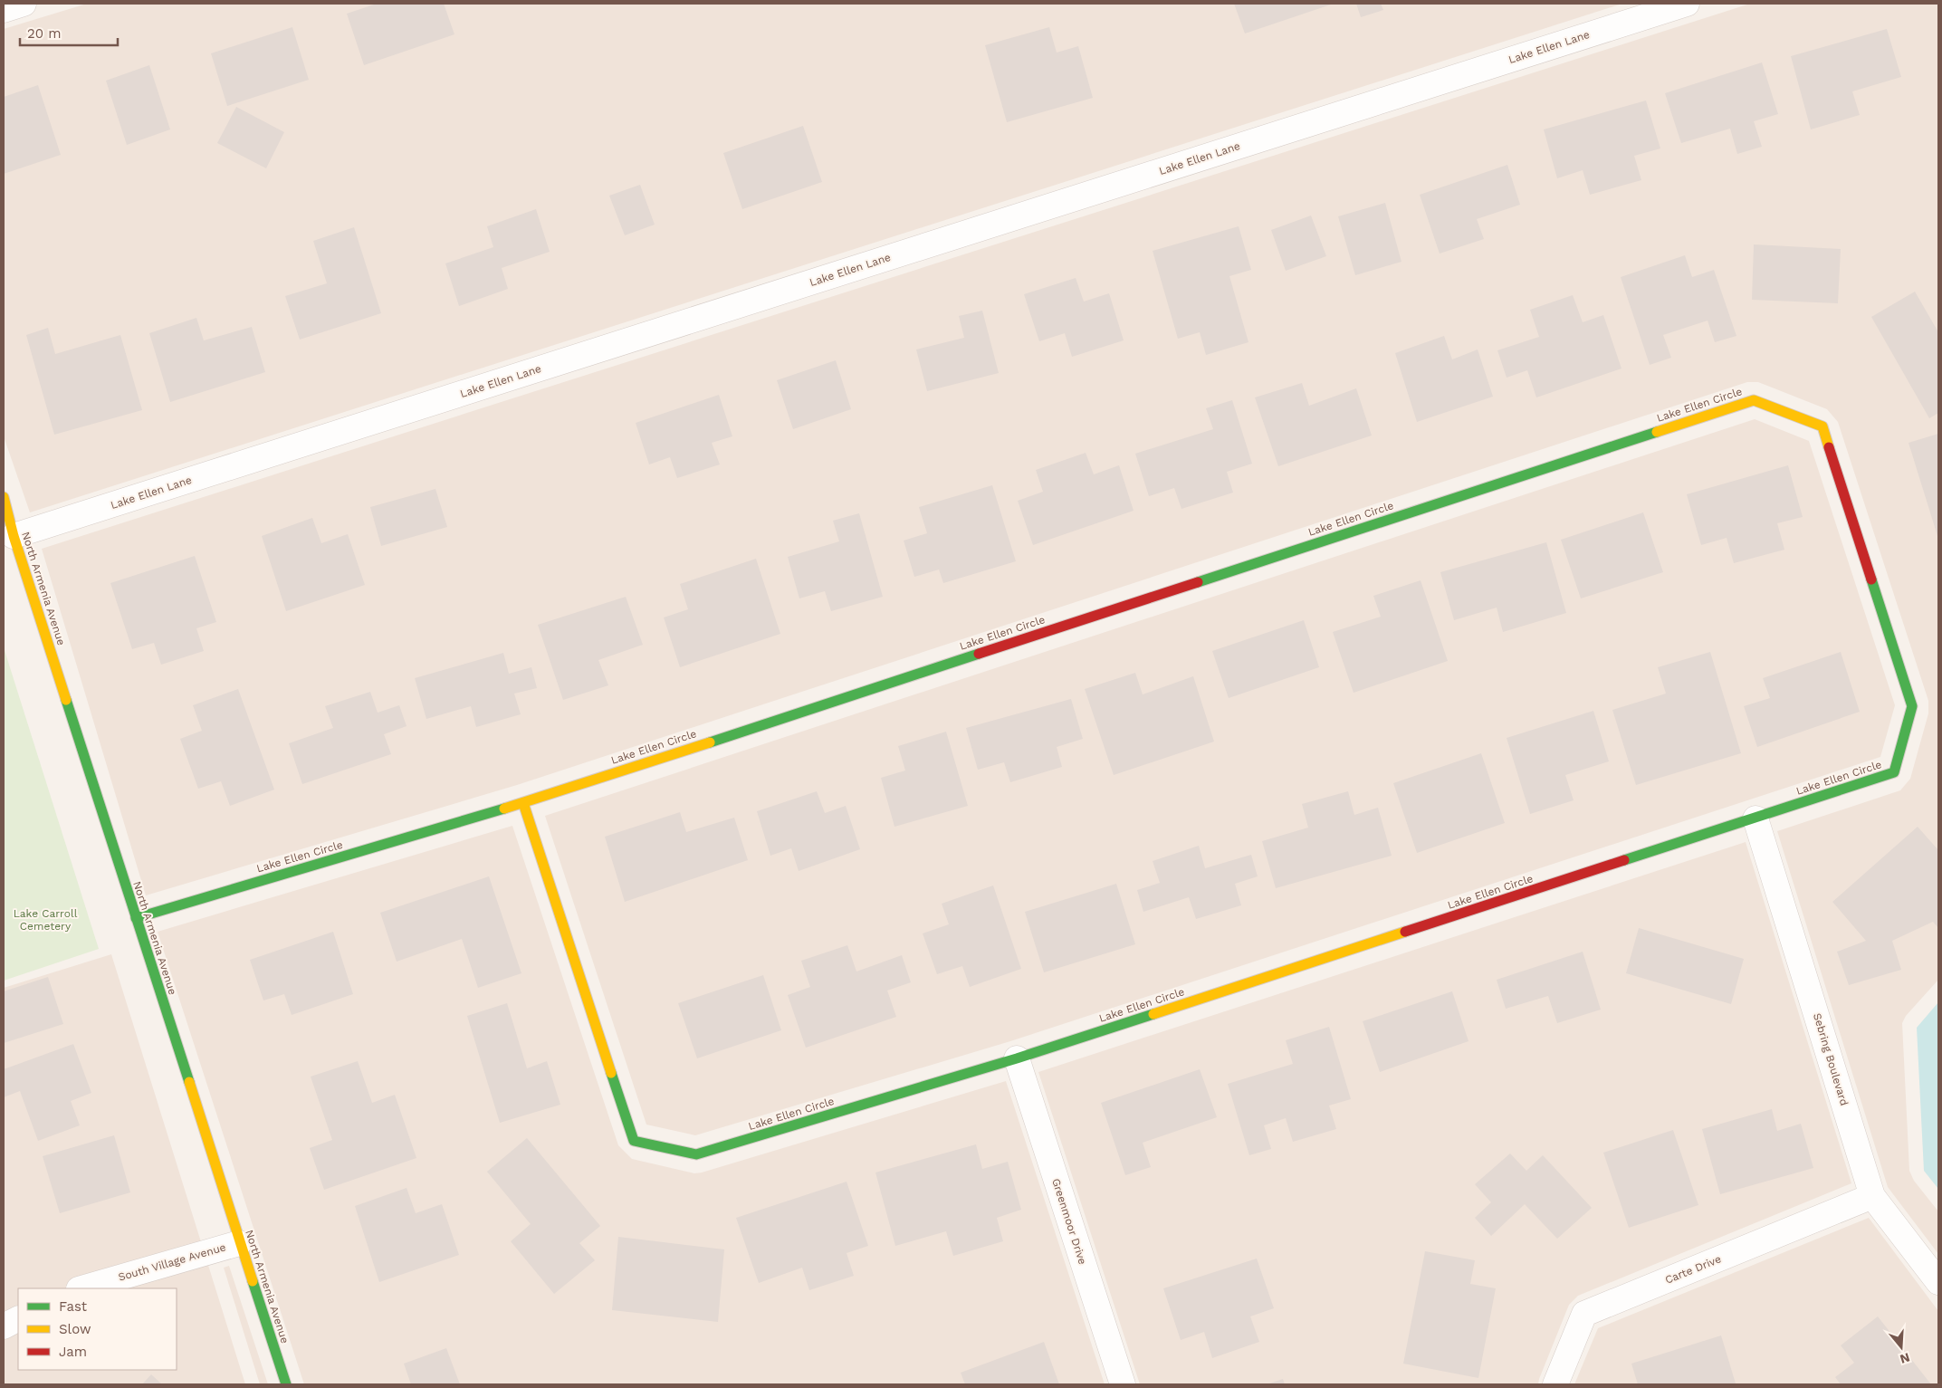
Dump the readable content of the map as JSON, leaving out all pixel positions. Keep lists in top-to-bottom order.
{
  "streets": {
    "street": [
      "Lake Ellen Lane",
      "Lake Ellen Circle",
      "North Armenia Avenue",
      "Sebring Boulevard",
      "Greenmoor Drive",
      "South Village Avenue",
      "Carte Drive"
    ]
  },
  "crossings": [
    ["Lake Ellen Lane", "North Armenia Avenue"],
    ["Lake Ellen Circle", "North Armenia Avenue"],
    ["Lake Ellen Circle", "Sebring Boulevard"],
    ["Lake Ellen Circle", "Greenmoor Drive"],
    ["North Armenia Avenue", "South Village Avenue"],
    ["Sebring Boulevard", "Carte Drive"]
  ],
  "parks": ["Lake Carroll Cemetery"],
  "legend": ["Fast", "Slow", "Jam"],
  "scale_bar": "20 m",
  "north": "bottom"
}
